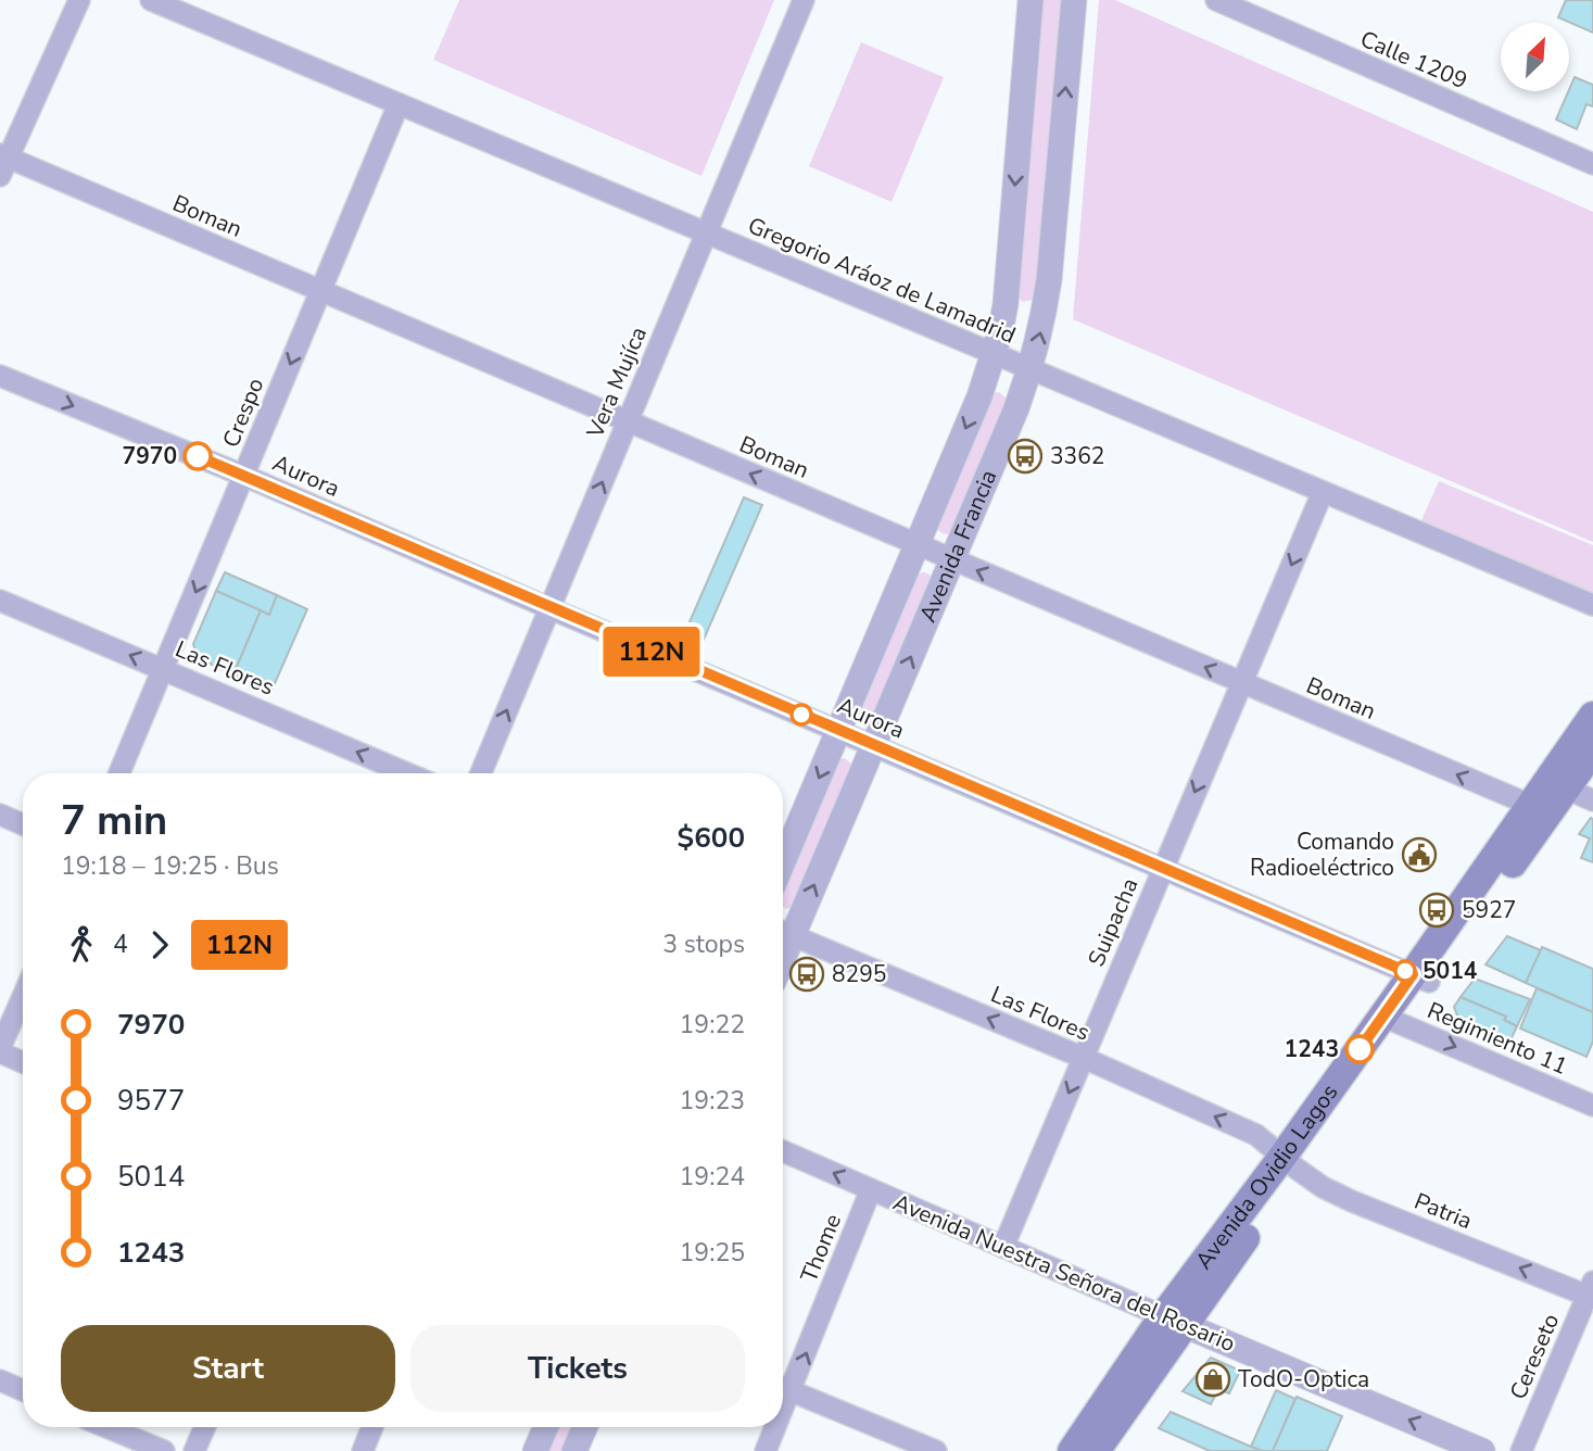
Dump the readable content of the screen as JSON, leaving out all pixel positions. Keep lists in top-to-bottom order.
{
  "streets": {
    "main road": ["Avenida Ovidio Lagos"],
    "street": [
      "Calle 1209",
      "Boman",
      "Gregorio Aráoz de Lamadrid",
      "Vera Mujíca",
      "Crespo",
      "Aurora",
      "Avenida Francia",
      "Las Flores",
      "Suipacha",
      "Regimiento 11",
      "Patria",
      "Thome",
      "Avenida Nuestra Señora del Rosario",
      "Cereseto"
    ]
  },
  "crossings": [
    ["Boman", "Vera Mujíca"],
    ["Boman", "Crespo"],
    ["Boman", "Avenida Francia"],
    ["Boman", "Suipacha"],
    ["Boman", "Avenida Ovidio Lagos"],
    ["Gregorio Aráoz de Lamadrid", "Vera Mujíca"],
    ["Gregorio Aráoz de Lamadrid", "Crespo"],
    ["Gregorio Aráoz de Lamadrid", "Avenida Francia"],
    ["Gregorio Aráoz de Lamadrid", "Suipacha"],
    ["Vera Mujíca", "Aurora"],
    ["Crespo", "Aurora"],
    ["Crespo", "Las Flores"],
    ["Aurora", "Avenida Francia"],
    ["Aurora", "Suipacha"],
    ["Aurora", "Avenida Ovidio Lagos"],
    ["Avenida Francia", "Las Flores"],
    ["Las Flores", "Suipacha"],
    ["Las Flores", "Avenida Ovidio Lagos"],
    ["Las Flores", "Patria"],
    ["Suipacha", "Avenida Nuestra Señora del Rosario"],
    ["Regimiento 11", "Avenida Ovidio Lagos"],
    ["Avenida Ovidio Lagos", "Patria"],
    ["Avenida Ovidio Lagos", "Avenida Nuestra Señora del Rosario"],
    ["Patria", "Cereseto"],
    ["Thome", "Avenida Nuestra Señora del Rosario"]
  ],
  "one_way": [
    "Boman",
    "Vera Mujíca",
    "Crespo",
    "Las Flores",
    "Suipacha",
    "Regimiento 11",
    "Patria",
    "Thome",
    "Avenida Nuestra Señora del Rosario"
  ],
  "places": {
    "other": ["7970", "5014", "1243"],
    "bus stop": ["3362", "5927", "8295"],
    "public building": ["Comando Radioeléctrico"],
    "shop": ["TodO-Optica"]
  },
  "lines": ["bus line 112N"],
  "north": "top right",
  "page": {
    "on_map": "112N",
    "heading": ["7 min", "19:18 – 19:25 · Bus", "$600"],
    "legs": ["4", "112N", "3 stops"],
    "list": [
      {
        "name": "7970",
        "value": "19:22"
      },
      {
        "name": "9577",
        "value": "19:23"
      },
      {
        "name": "5014",
        "value": "19:24"
      },
      {
        "name": "1243",
        "value": "19:25"
      }
    ],
    "buttons": ["Start", "Tickets"]
  }
}
